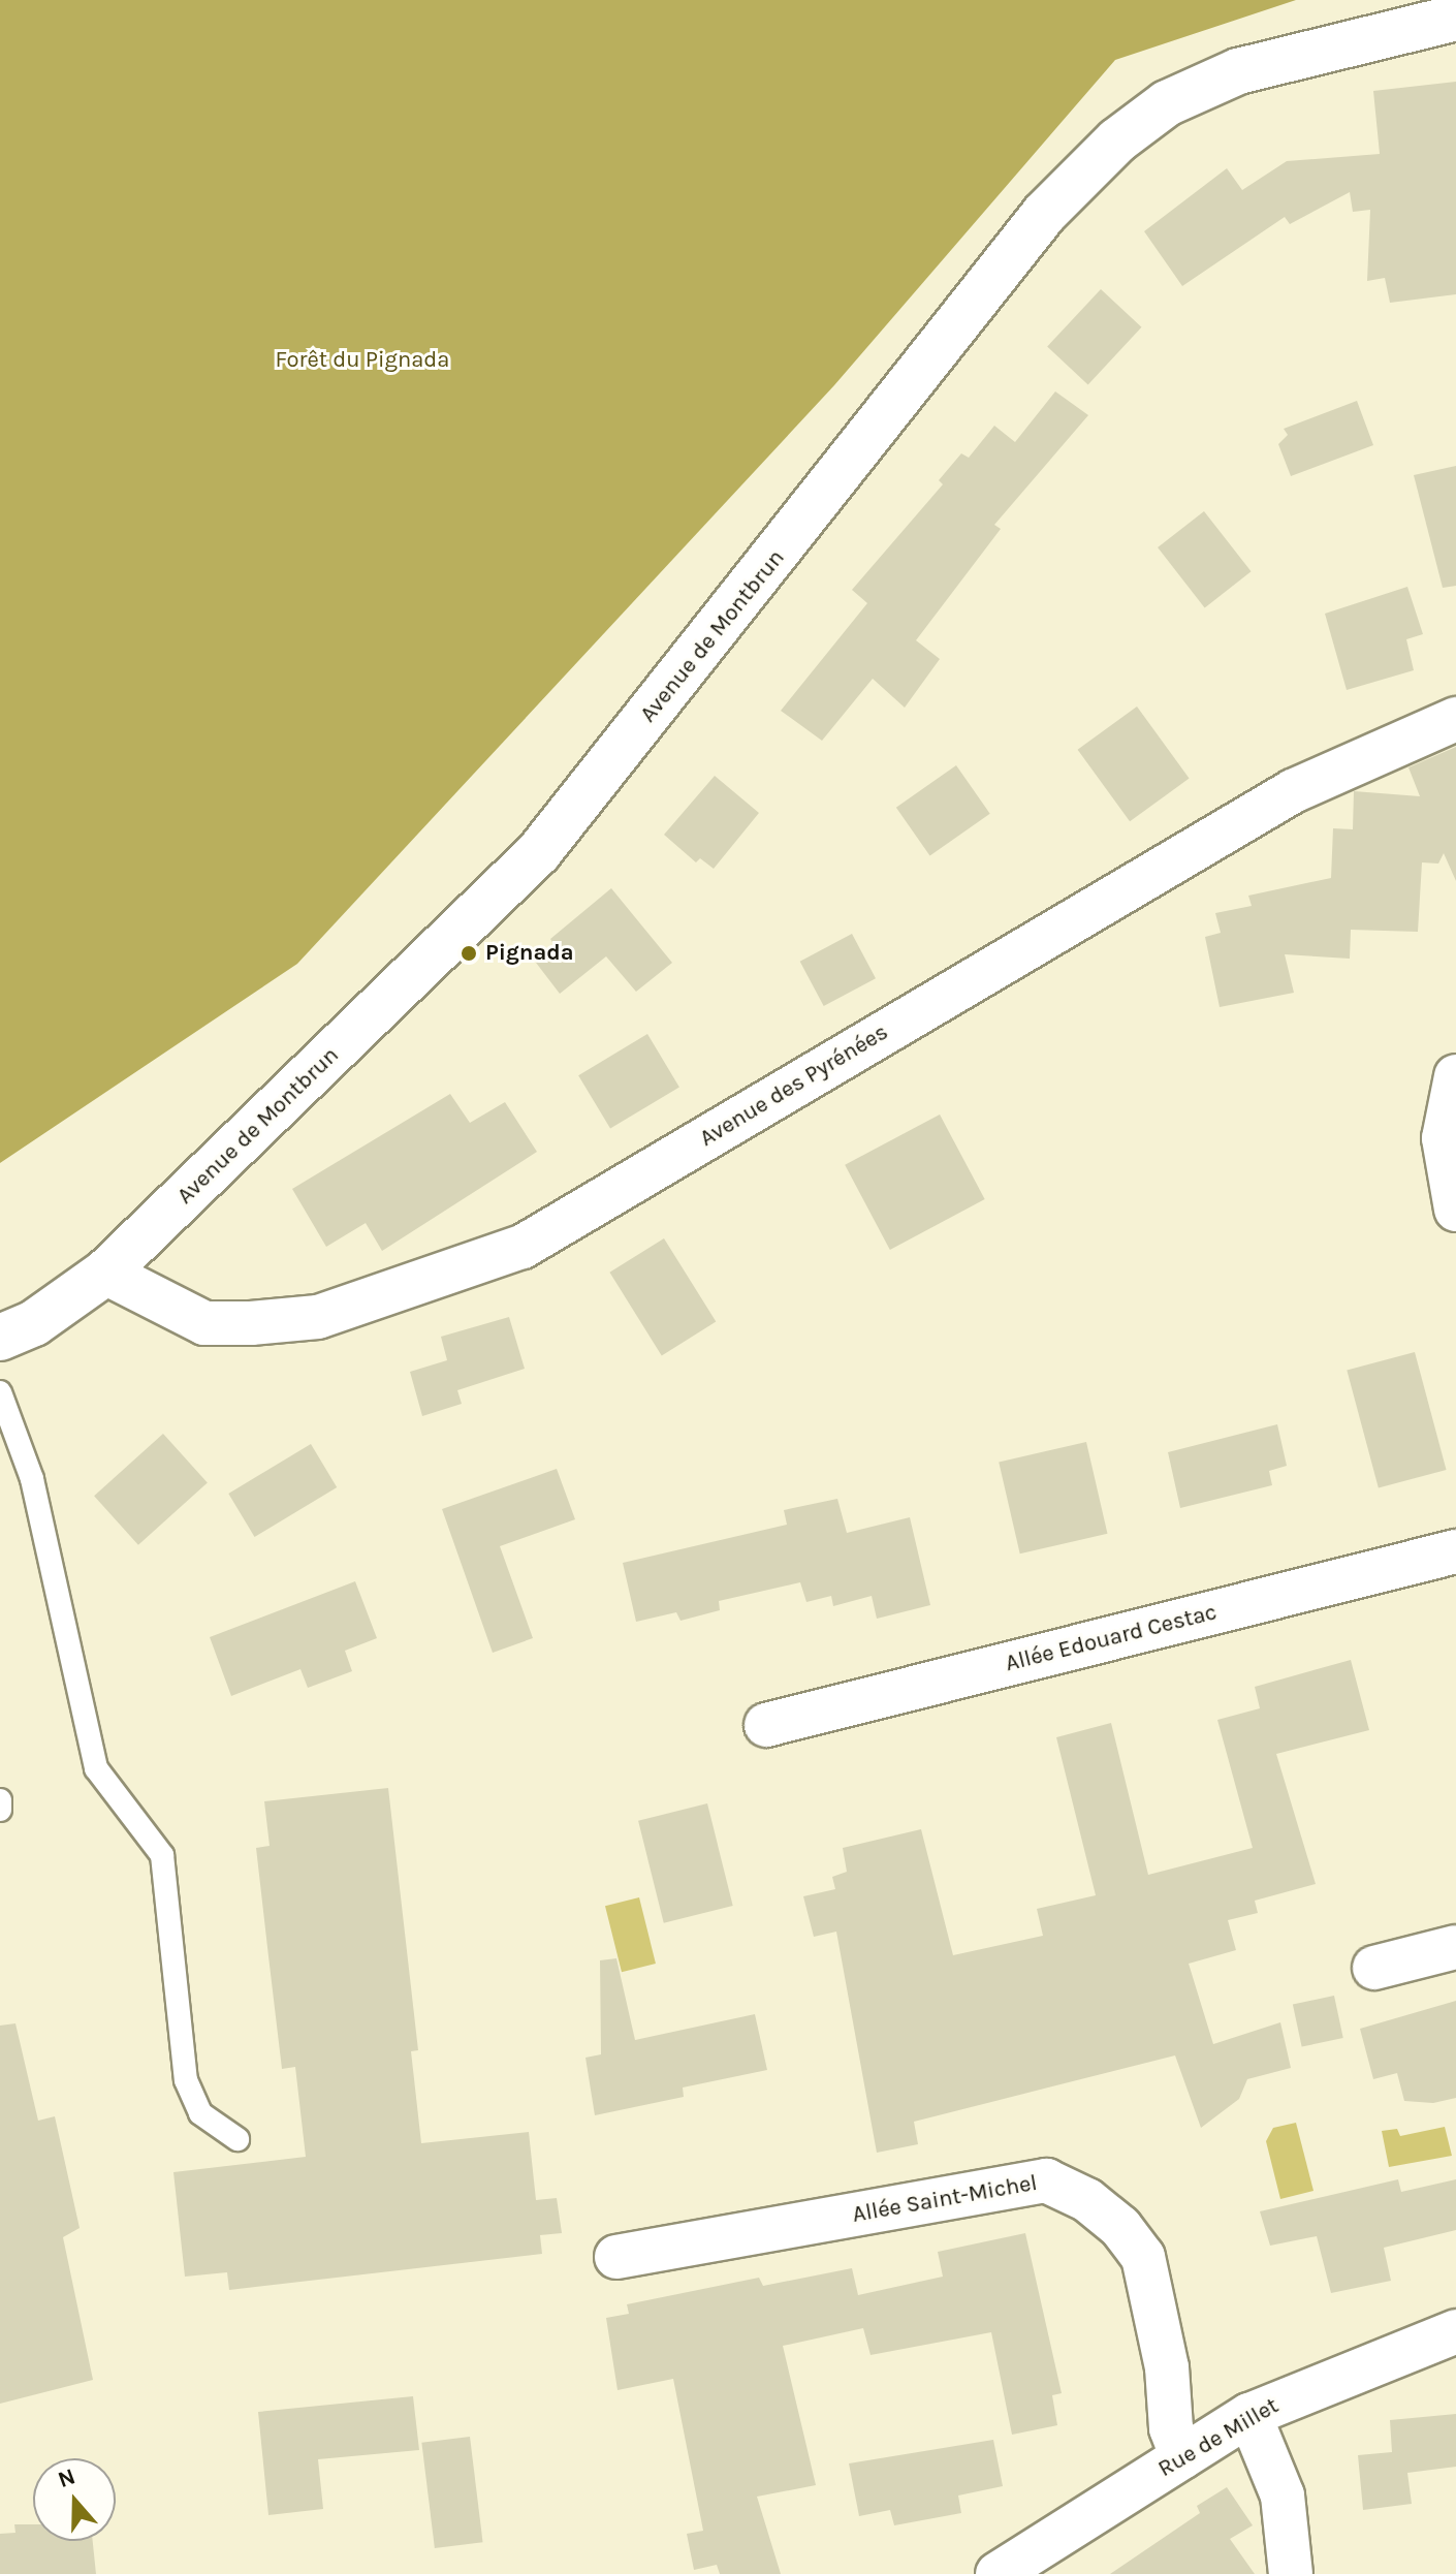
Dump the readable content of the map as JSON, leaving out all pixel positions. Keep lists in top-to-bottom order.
{
  "streets": {
    "street": [
      "Avenue de Montbrun",
      "Avenue des Pyrénées",
      "Allée Edouard Cestac",
      "Allée Saint-Michel",
      "Rue de Millet"
    ]
  },
  "crossings": [
    ["Avenue de Montbrun", "Avenue des Pyrénées"],
    ["Allée Saint-Michel", "Rue de Millet"]
  ],
  "parks": ["Forêt du Pignada"],
  "places": ["Pignada"],
  "north": "top"
}
